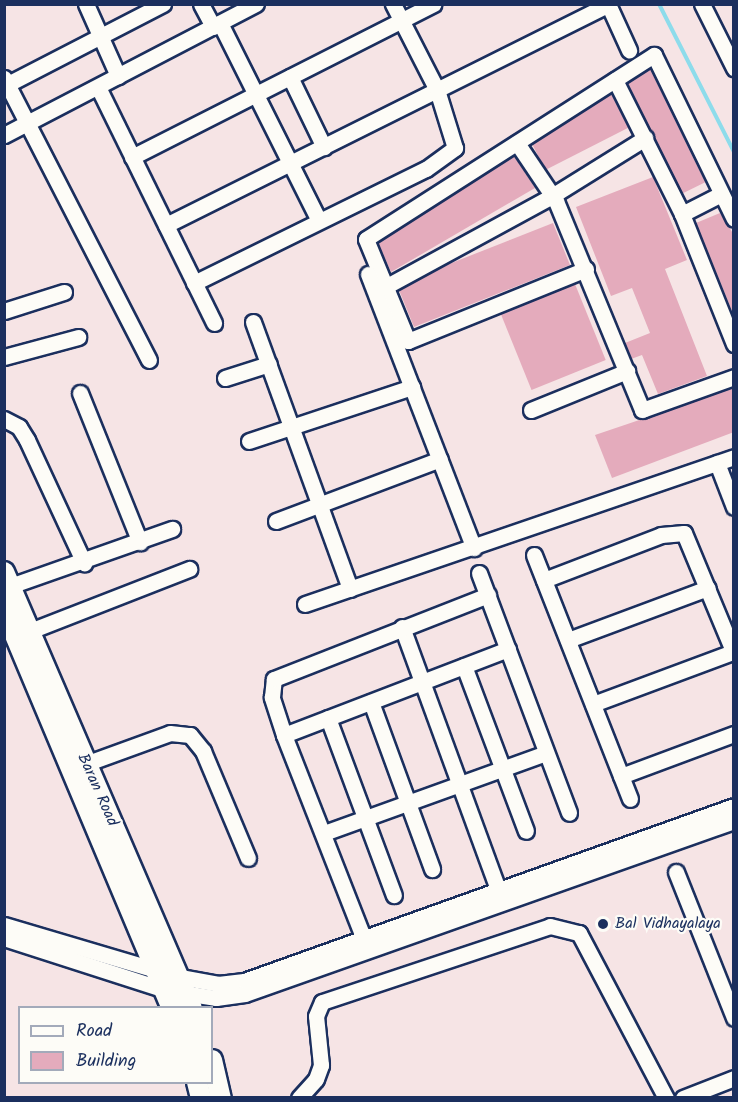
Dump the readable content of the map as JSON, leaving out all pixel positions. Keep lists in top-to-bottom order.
{
  "streets": {
    "main road": ["Baran Road"]
  },
  "places": ["Bal Vidhayalaya"],
  "legend": ["Road", "Building"]
}
